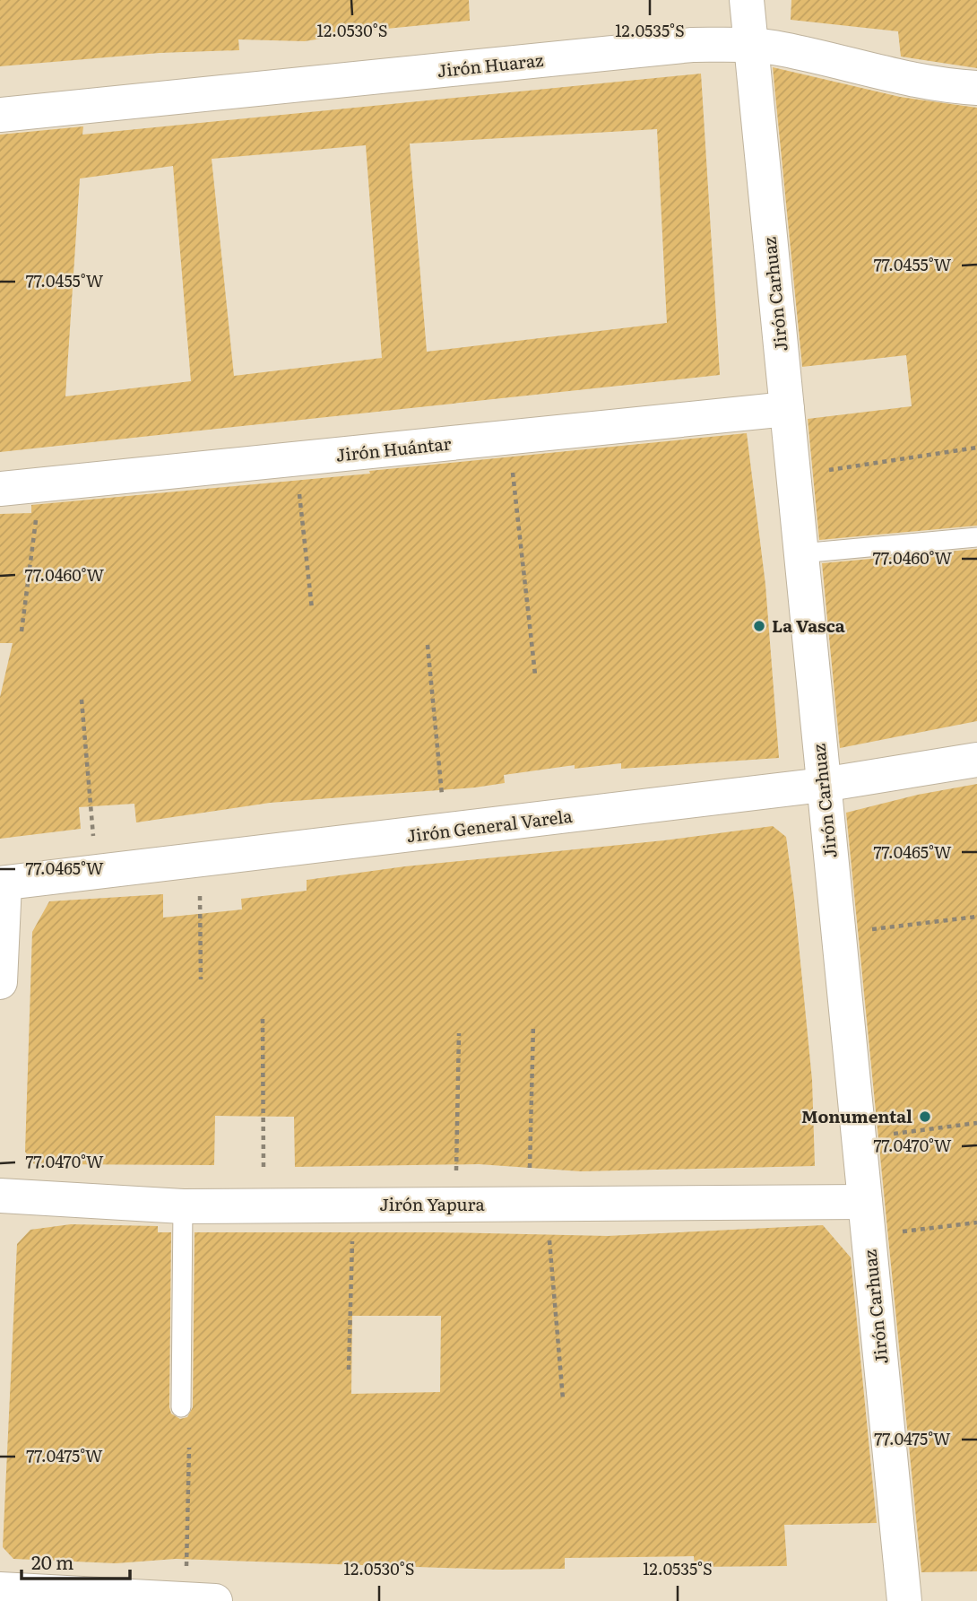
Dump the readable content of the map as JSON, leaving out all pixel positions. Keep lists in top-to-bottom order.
{
  "streets": {
    "street": [
      "Jirón Huaraz",
      "Jirón Carhuaz",
      "Jirón Huántar",
      "Jirón General Varela",
      "Jirón Yapura"
    ]
  },
  "crossings": [
    ["Jirón Huaraz", "Jirón Carhuaz"],
    ["Jirón Carhuaz", "Jirón Huántar"],
    ["Jirón Carhuaz", "Jirón General Varela"],
    ["Jirón Carhuaz", "Jirón Yapura"]
  ],
  "places": ["La Vasca", "Monumental"],
  "scale_bar": "20 m",
  "coordinates": [
    "12.0530°S",
    "12.0535°S",
    "77.0455°W",
    "77.0460°W",
    "77.0465°W",
    "77.0470°W",
    "77.0475°W"
  ]
}
